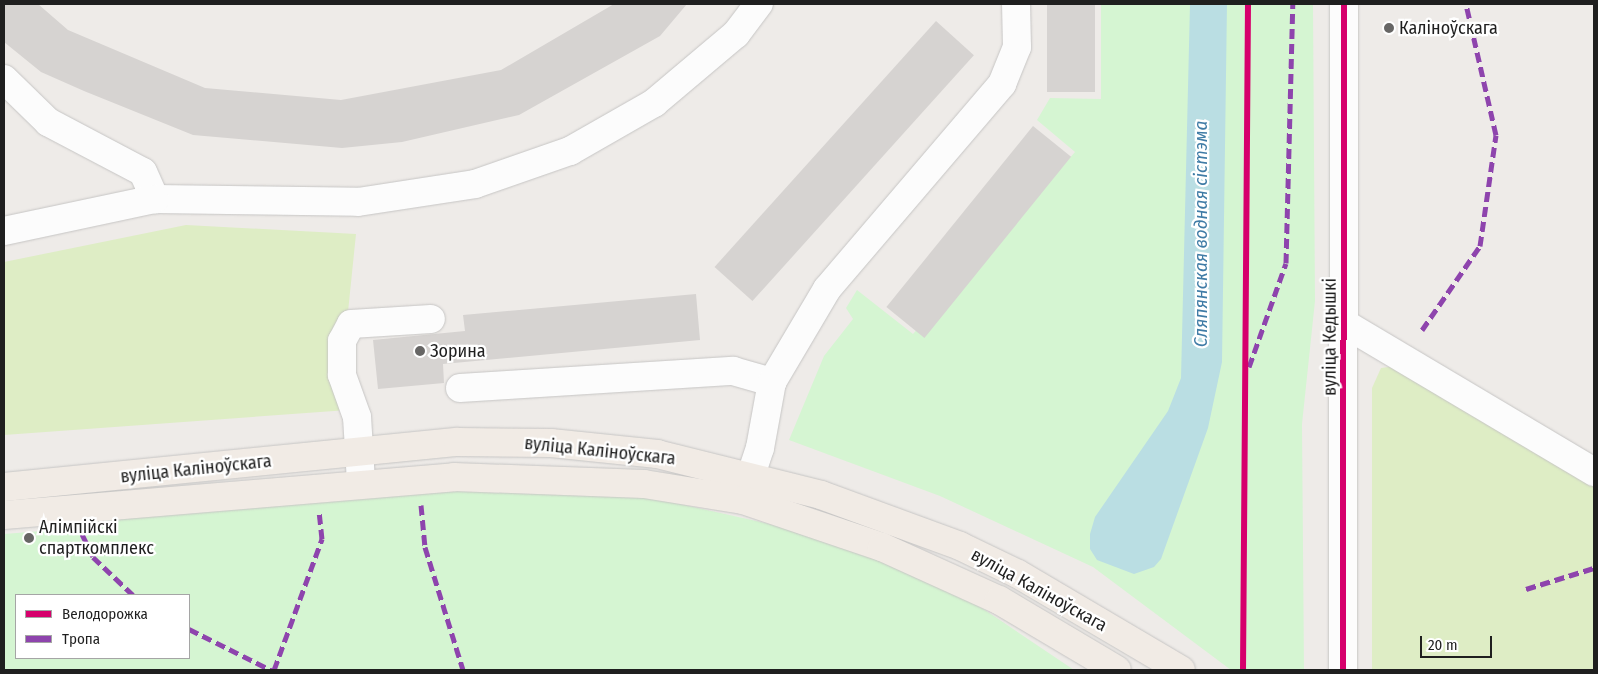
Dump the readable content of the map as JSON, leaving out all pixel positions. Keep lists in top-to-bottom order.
{
  "streets": {
    "main road": ["вуліца Каліноўскага"],
    "street": ["вуліца Кедышкі"]
  },
  "water": ["Сляпянская водная сістэма"],
  "places": ["Каліноўскага", "Зорина", "Алімпійскі спарткомплекс"],
  "legend": ["Велодорожка", "Тропа"],
  "scale_bar": "20 m"
}
